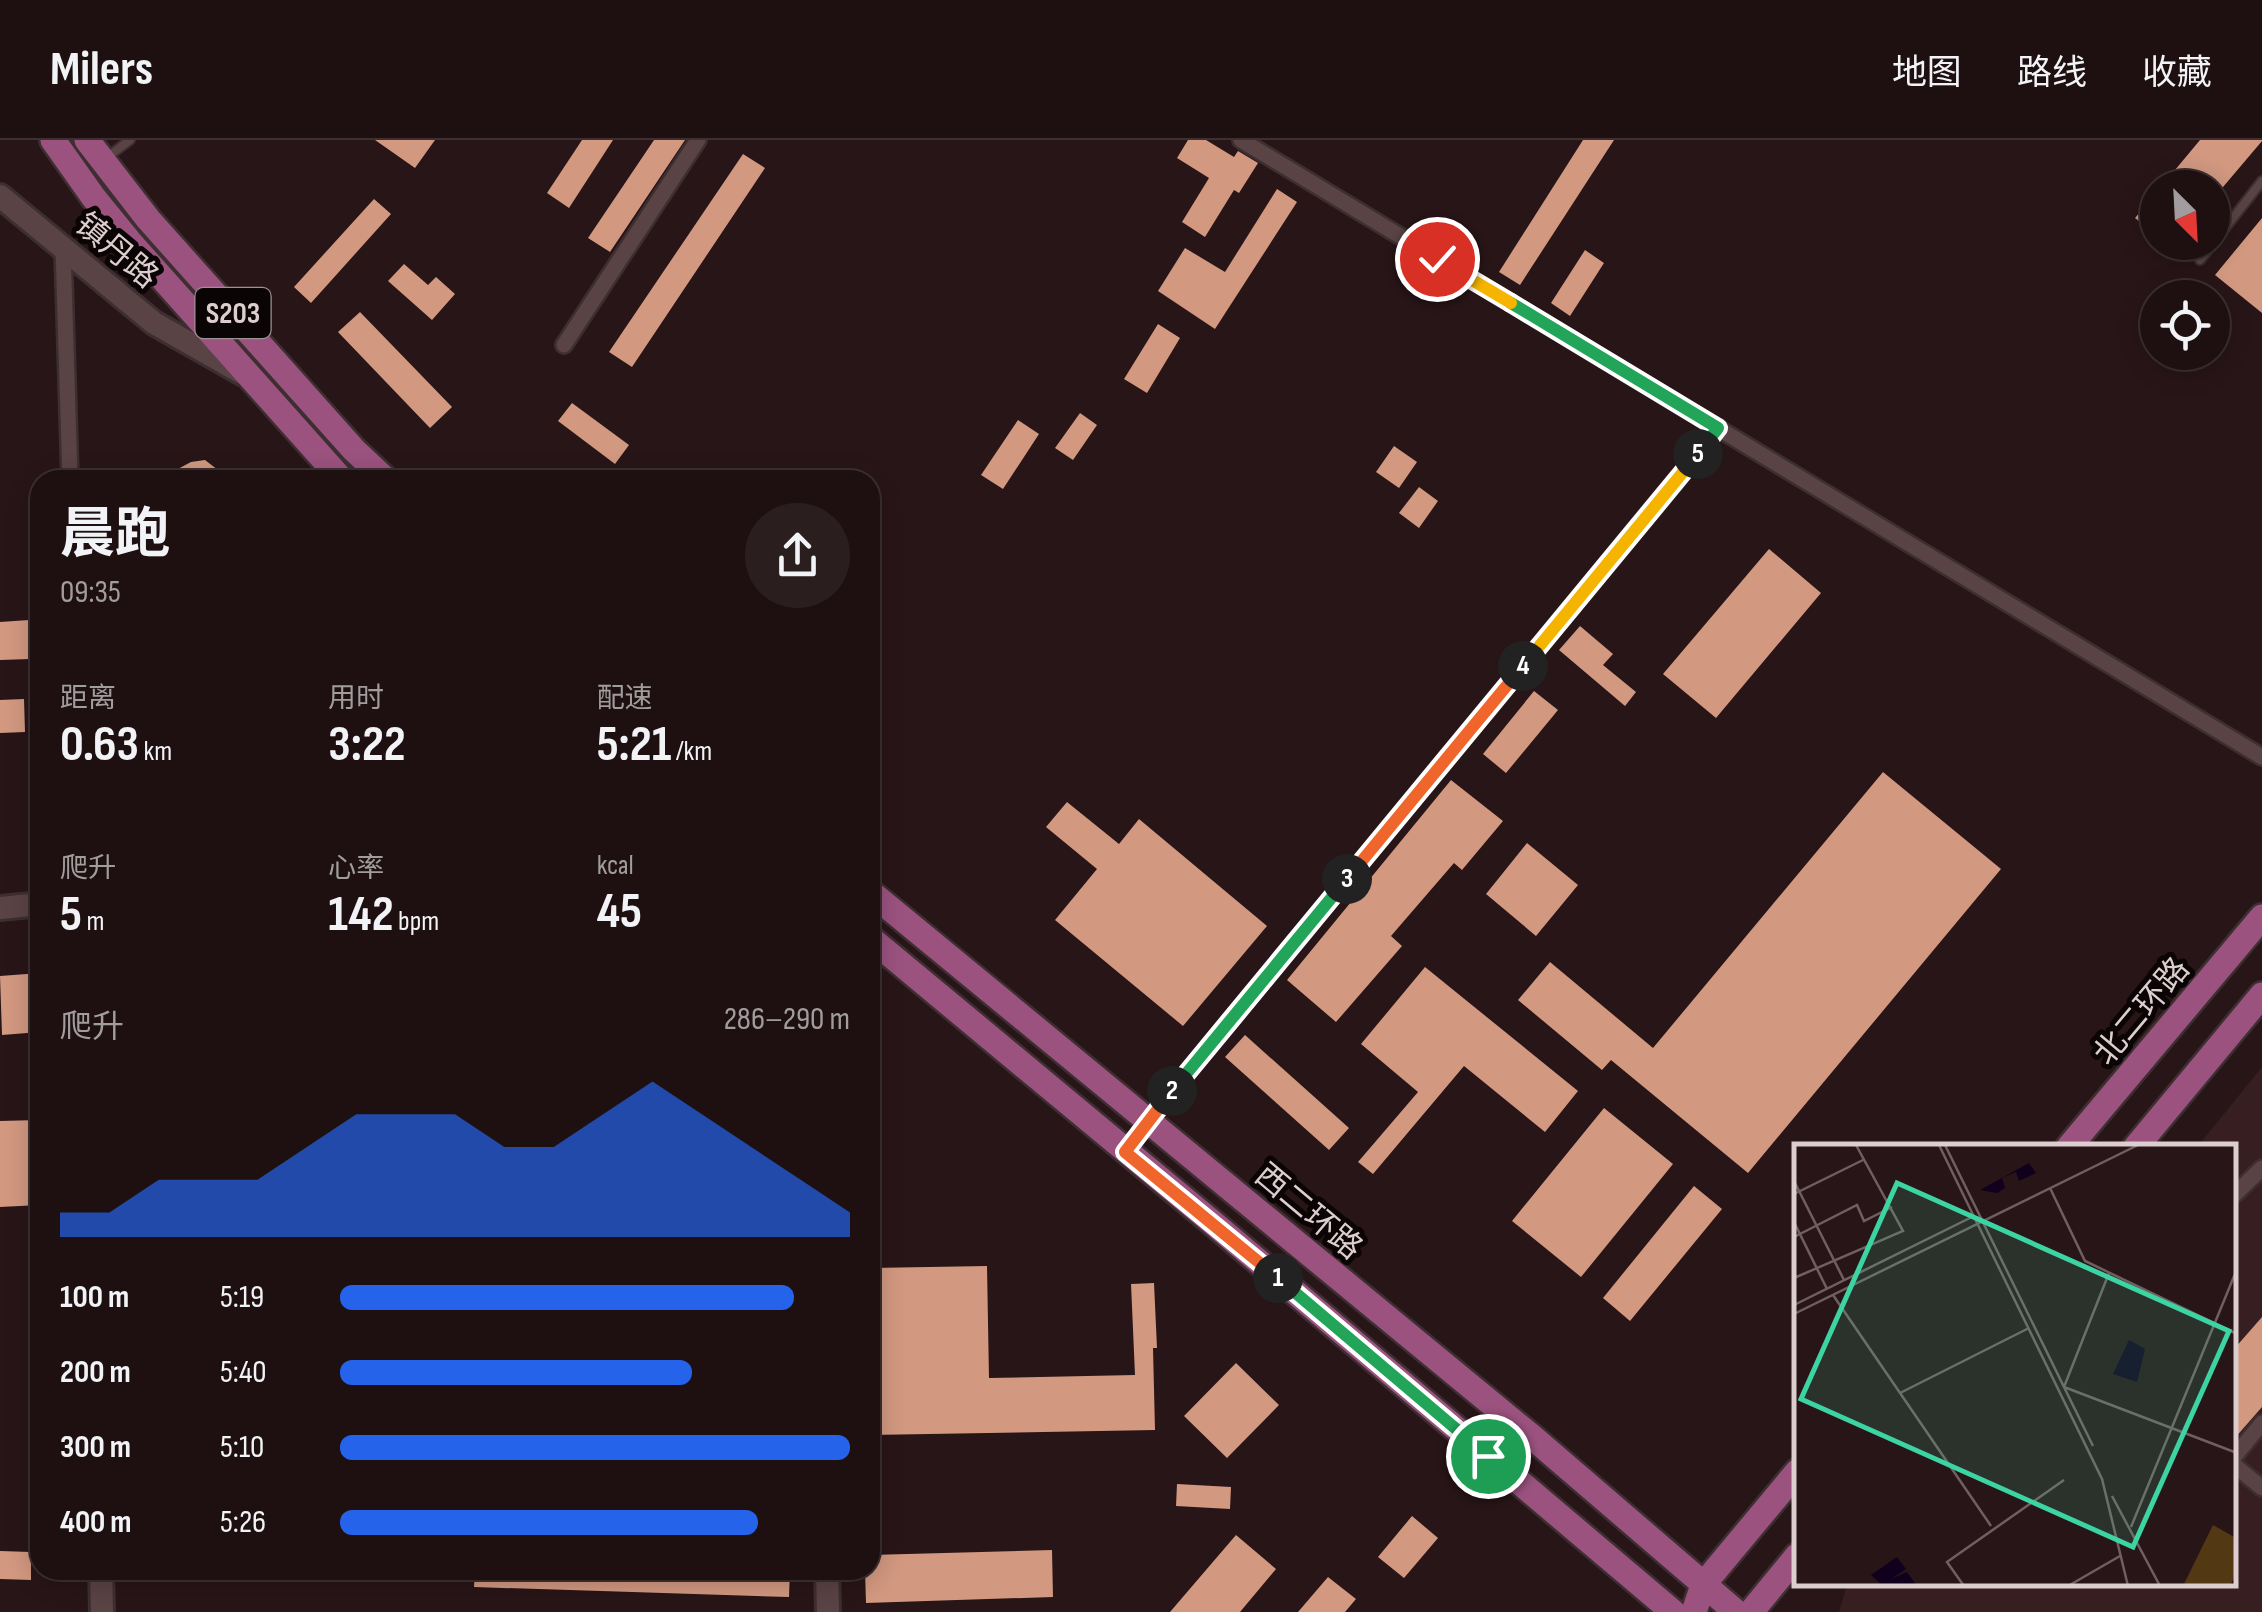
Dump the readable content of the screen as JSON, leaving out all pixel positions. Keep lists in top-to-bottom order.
{
  "streets": {
    "main road": ["S203", "北二环路", "西二环路"],
    "street": ["镇丹路"]
  },
  "crossings": [
    ["镇丹路", "S203"]
  ],
  "north": "bottom right",
  "page": {
    "header": "Milers",
    "nav": ["地图", "路线", "收藏"],
    "pins": [
      "5",
      "4",
      "3",
      "2",
      "1"
    ],
    "heading": ["晨跑", "09:35"],
    "stats": [
      ["距离", "0.63 km"],
      ["用时", "3:22"],
      ["配速", "5:21 /km"],
      ["爬升", "5 m"],
      ["心率", "142 bpm"],
      ["kcal", "45"]
    ],
    "chart": ["爬升", "286–290 m"],
    "list": [
      {
        "name": "100 m",
        "note": "5:19"
      },
      {
        "name": "200 m",
        "note": "5:40"
      },
      {
        "name": "300 m",
        "note": "5:10"
      },
      {
        "name": "400 m",
        "note": "5:26"
      }
    ]
  }
}
